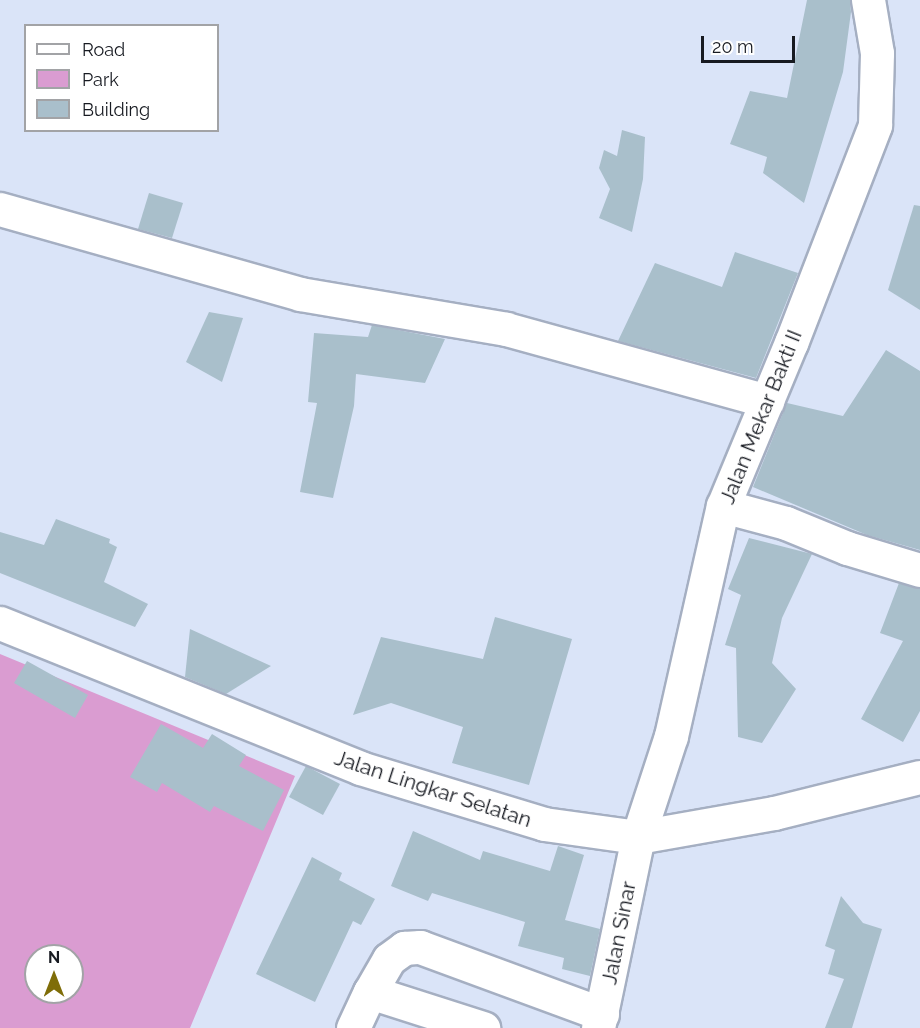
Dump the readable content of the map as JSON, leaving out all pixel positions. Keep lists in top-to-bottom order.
{
  "streets": {
    "street": ["Jalan Mekar Bakti II", "Jalan Lingkar Selatan", "Jalan Sinar"]
  },
  "crossings": [
    ["Jalan Mekar Bakti II", "Jalan Lingkar Selatan"],
    ["Jalan Mekar Bakti II", "Jalan Sinar"],
    ["Jalan Lingkar Selatan", "Jalan Sinar"]
  ],
  "legend": ["Road", "Park", "Building"],
  "scale_bar": "20 m",
  "north": "top"
}
